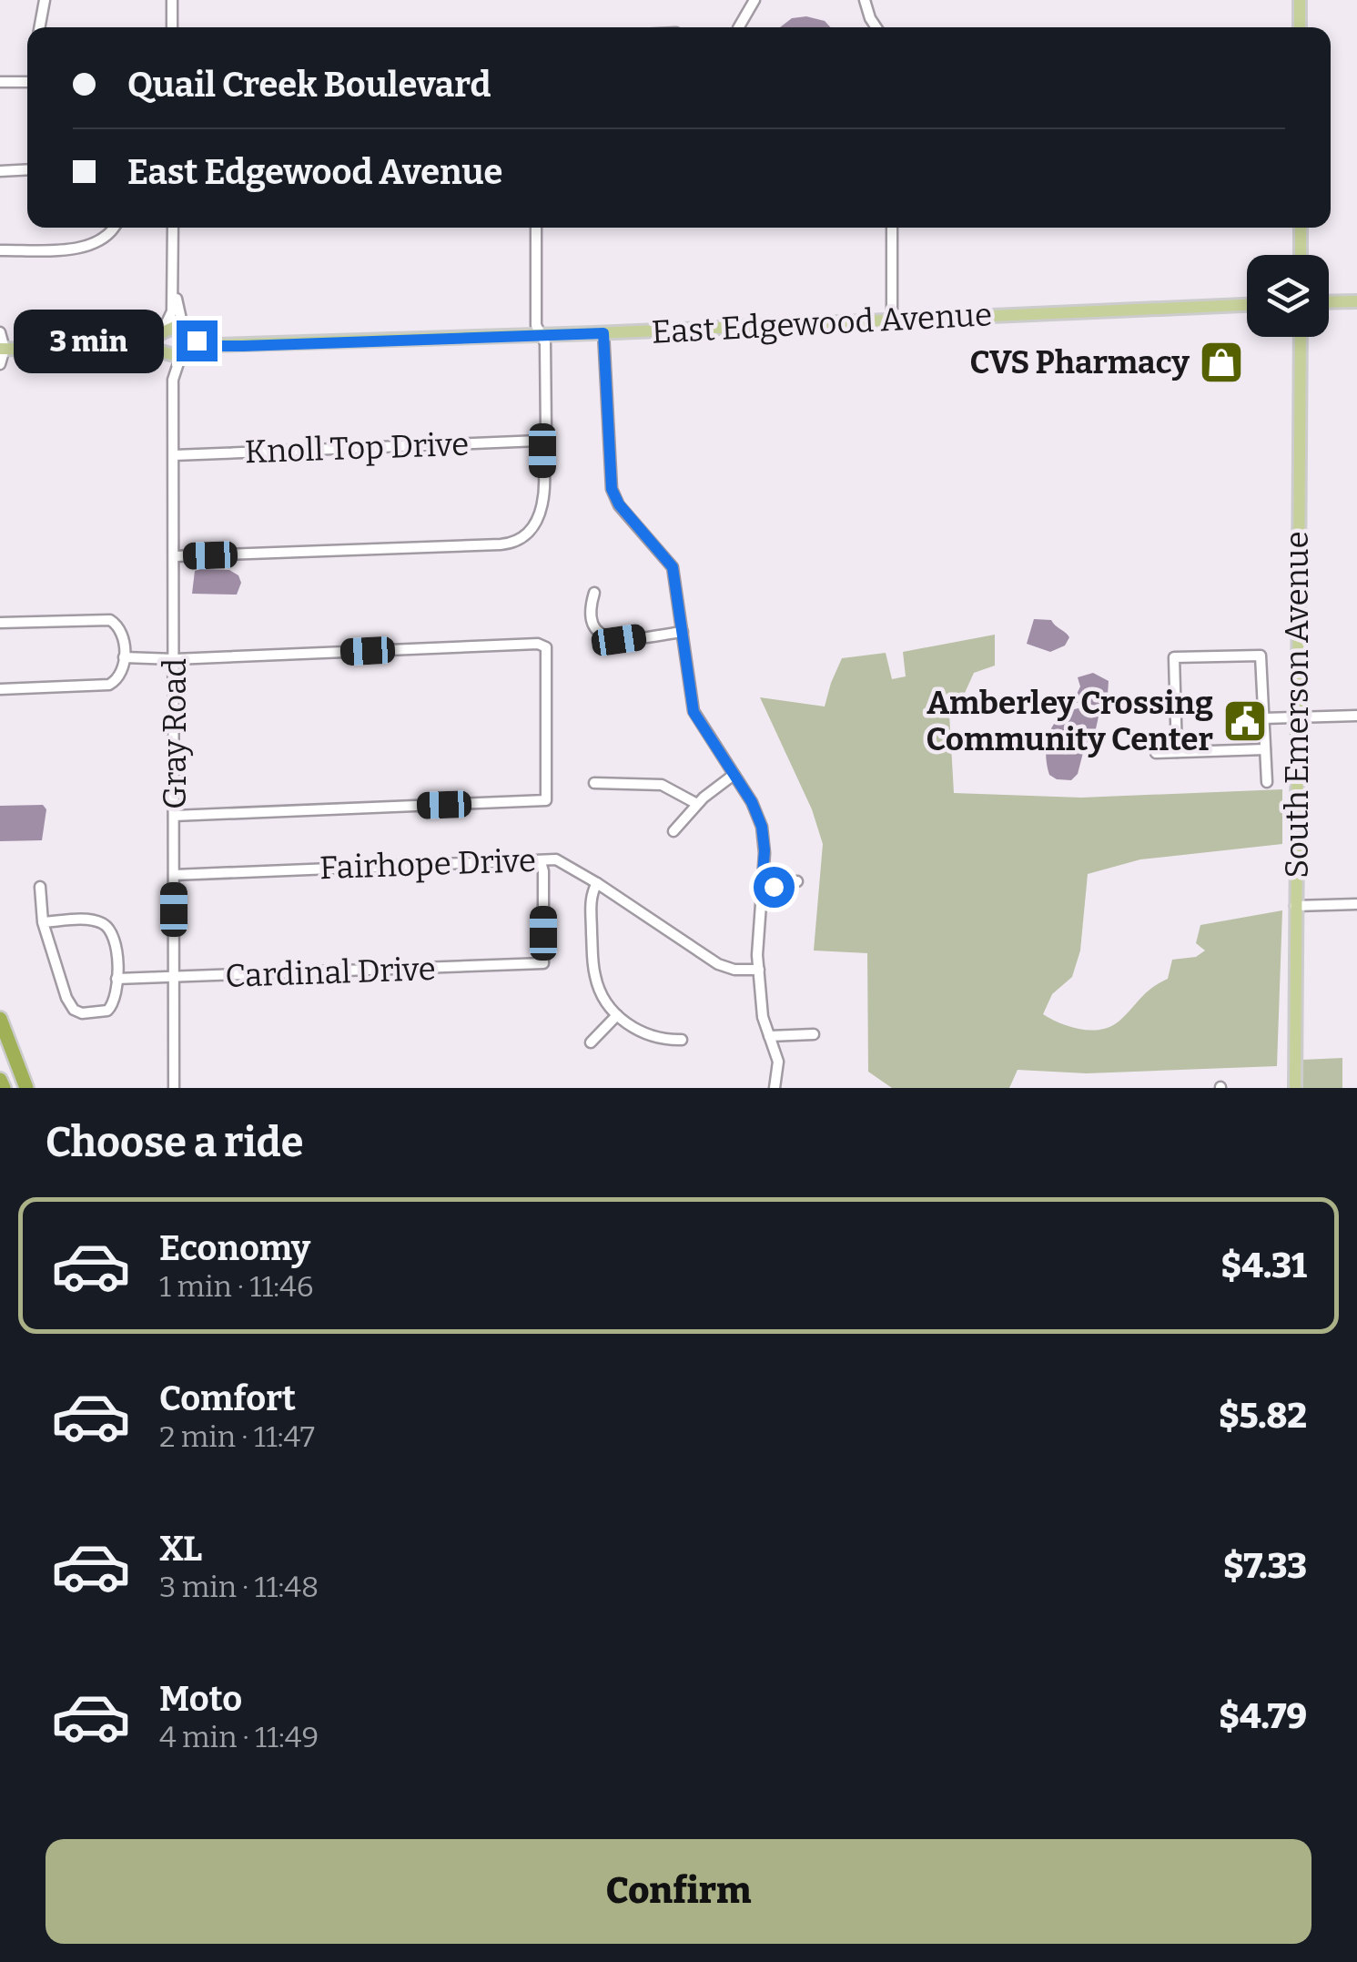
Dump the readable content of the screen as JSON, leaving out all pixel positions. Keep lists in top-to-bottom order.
{
  "streets": {
    "main road": ["East Edgewood Avenue", "South Emerson Avenue"],
    "street": [
      "Knoll Top Drive",
      "Gray Road",
      "Fairhope Drive",
      "Cardinal Drive"
    ]
  },
  "crossings": [
    ["East Edgewood Avenue", "Gray Road"],
    ["Knoll Top Drive", "Gray Road"],
    ["Gray Road", "Fairhope Drive"],
    ["Gray Road", "Cardinal Drive"],
    ["Fairhope Drive", "Cardinal Drive"]
  ],
  "places": {
    "shop": ["CVS Pharmacy"],
    "public building": ["Amberley Crossing Community Center"]
  },
  "page": {
    "banner": ["Quail Creek Boulevard", "East Edgewood Avenue"],
    "bubble": "3 min",
    "heading": "Choose a ride",
    "list": [
      {
        "name": "Economy",
        "note": "1 min · 11:46",
        "value": "$4.31"
      },
      {
        "name": "Comfort",
        "note": "2 min · 11:47",
        "value": "$5.82"
      },
      {
        "name": "XL",
        "note": "3 min · 11:48",
        "value": "$7.33"
      },
      {
        "name": "Moto",
        "note": "4 min · 11:49",
        "value": "$4.79"
      }
    ],
    "buttons": "Confirm"
  }
}
